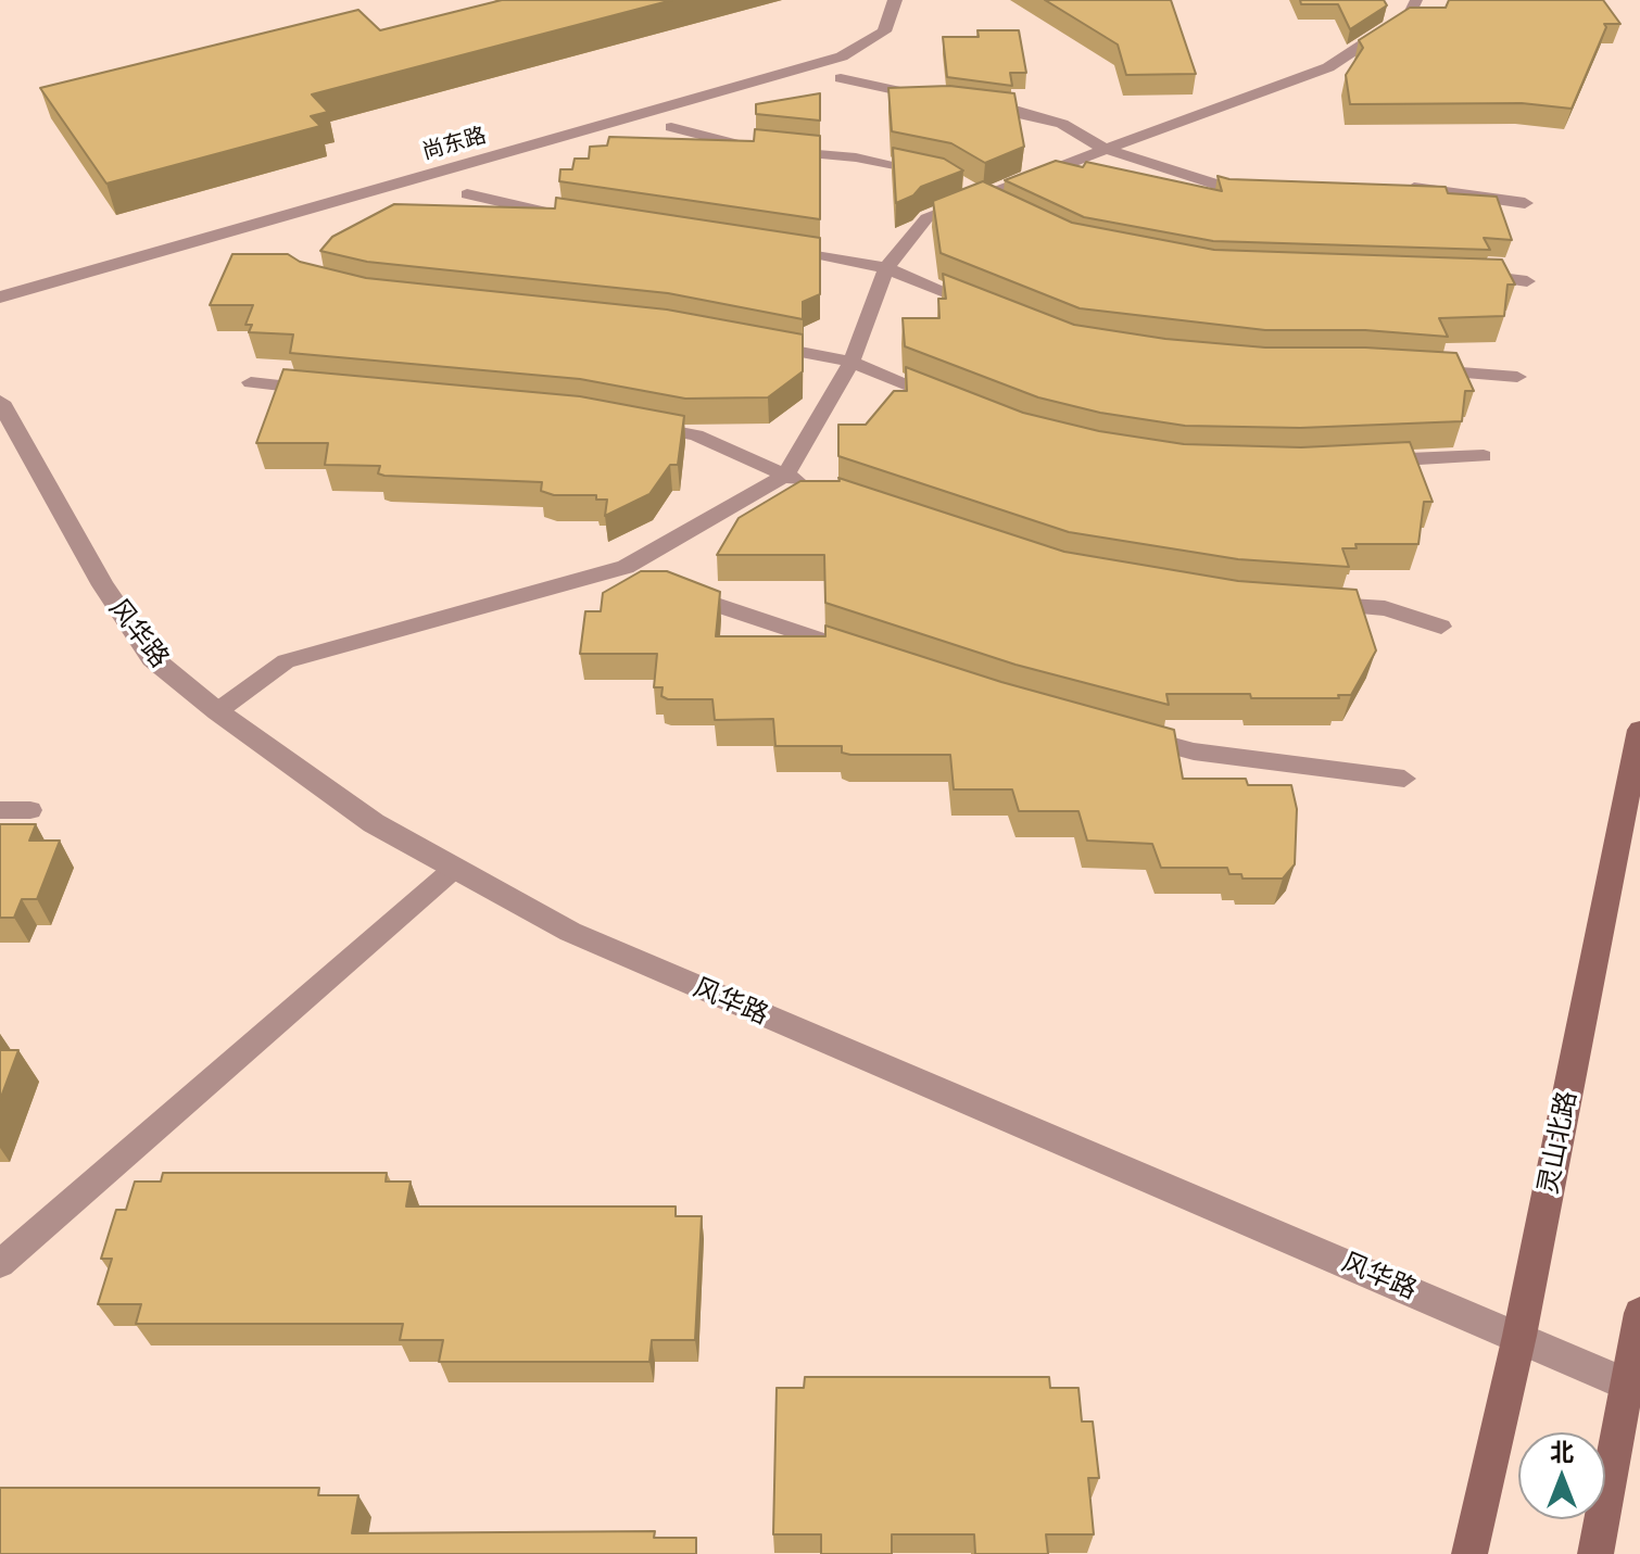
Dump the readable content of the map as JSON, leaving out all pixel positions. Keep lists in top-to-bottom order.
{
  "streets": {
    "main road": ["灵山北路"],
    "street": ["尚东路", "风华路"]
  },
  "crossings": [
    ["风华路", "灵山北路"]
  ],
  "north": "top"
}
